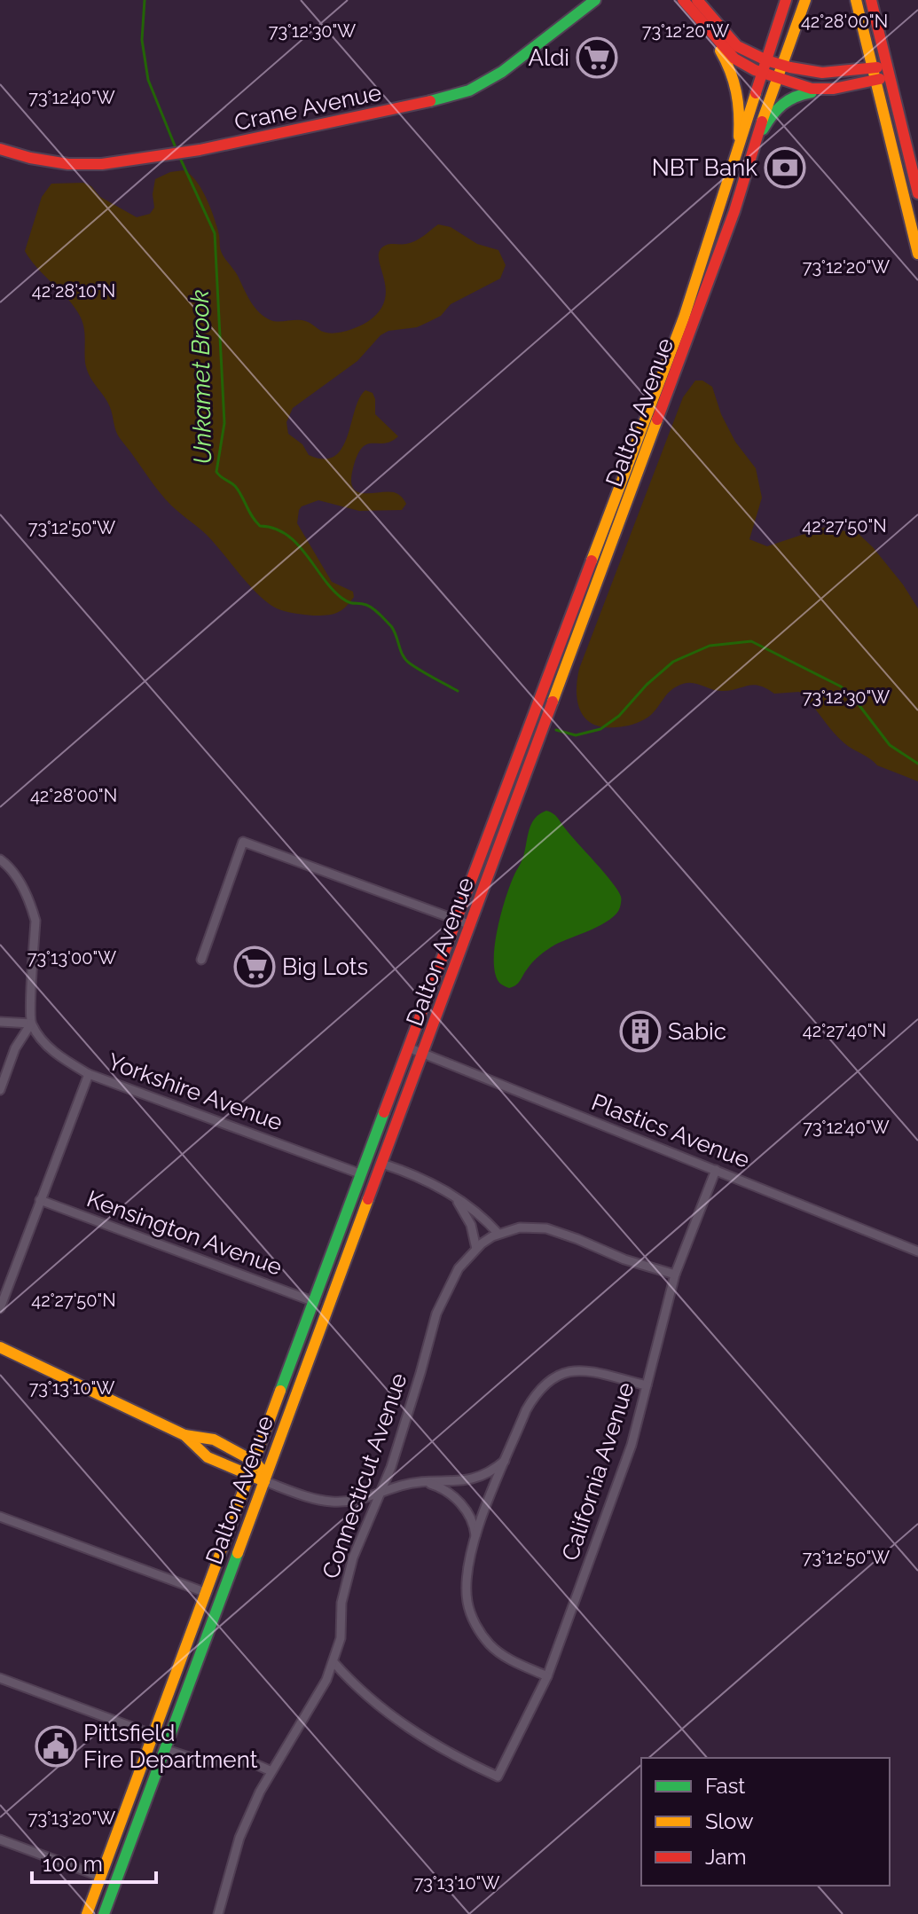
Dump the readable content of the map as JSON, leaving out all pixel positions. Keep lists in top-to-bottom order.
{
  "streets": {
    "main road": ["Crane Avenue", "Dalton Avenue"],
    "street": [
      "Yorkshire Avenue",
      "Plastics Avenue",
      "Kensington Avenue",
      "California Avenue",
      "Connecticut Avenue"
    ]
  },
  "crossings": [
    ["Dalton Avenue", "Yorkshire Avenue"],
    ["Dalton Avenue", "Plastics Avenue"],
    ["Dalton Avenue", "Kensington Avenue"],
    ["Plastics Avenue", "California Avenue"],
    ["California Avenue", "Connecticut Avenue"]
  ],
  "water": ["Unkamet Brook"],
  "places": {
    "supermarket": ["Aldi", "Big Lots"],
    "bank": ["NBT Bank"],
    "building": ["Sabic"],
    "public building": ["Pittsfield Fire Department"]
  },
  "legend": ["Fast", "Slow", "Jam"],
  "scale_bar": "100 m",
  "coordinates": [
    "42°28'00\"N",
    "73°12'30\"W",
    "73°12'20\"W",
    "73°12'40\"W",
    "42°28'10\"N",
    "42°27'50\"N",
    "73°12'50\"W",
    "73°13'00\"W",
    "42°27'40\"N",
    "73°13'10\"W",
    "73°13'20\"W"
  ]
}
